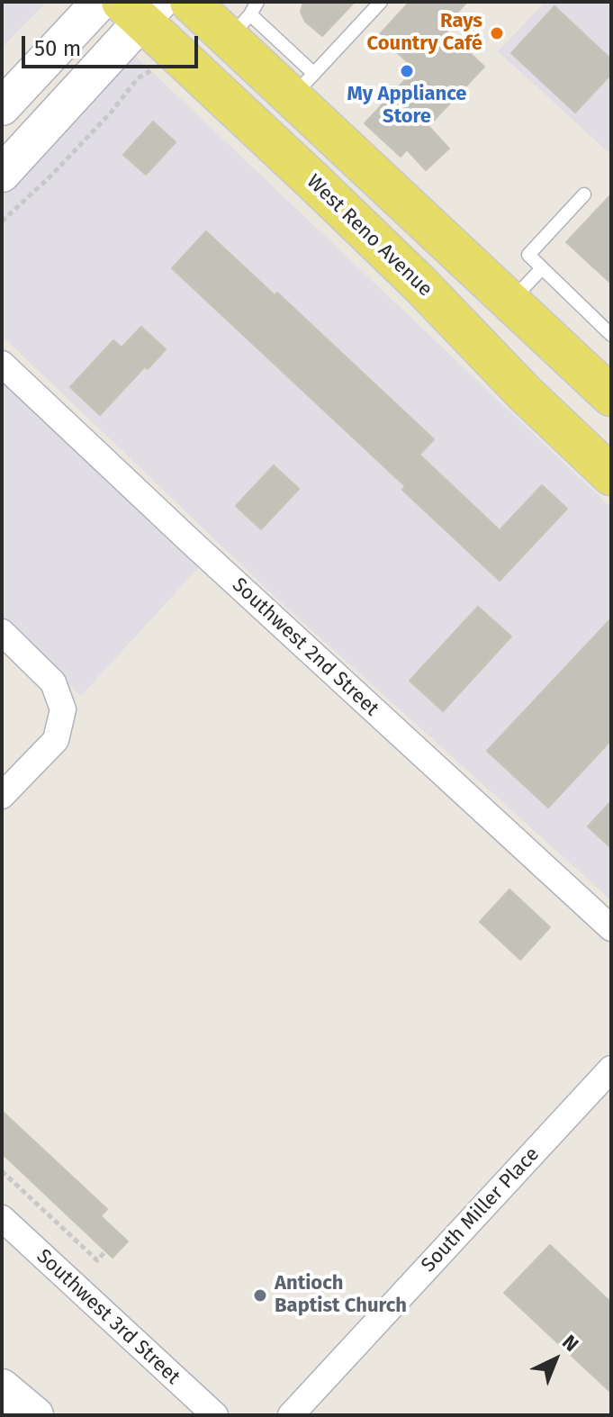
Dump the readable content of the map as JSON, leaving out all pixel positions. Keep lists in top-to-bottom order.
{
  "streets": {
    "main road": ["West Reno Avenue"],
    "street": ["Southwest 2nd Street", "South Miller Place", "Southwest 3rd Street"]
  },
  "places": ["Rays Country Café", "My Appliance Store", "Antioch Baptist Church"],
  "scale_bar": "50 m",
  "north": "top right"
}
